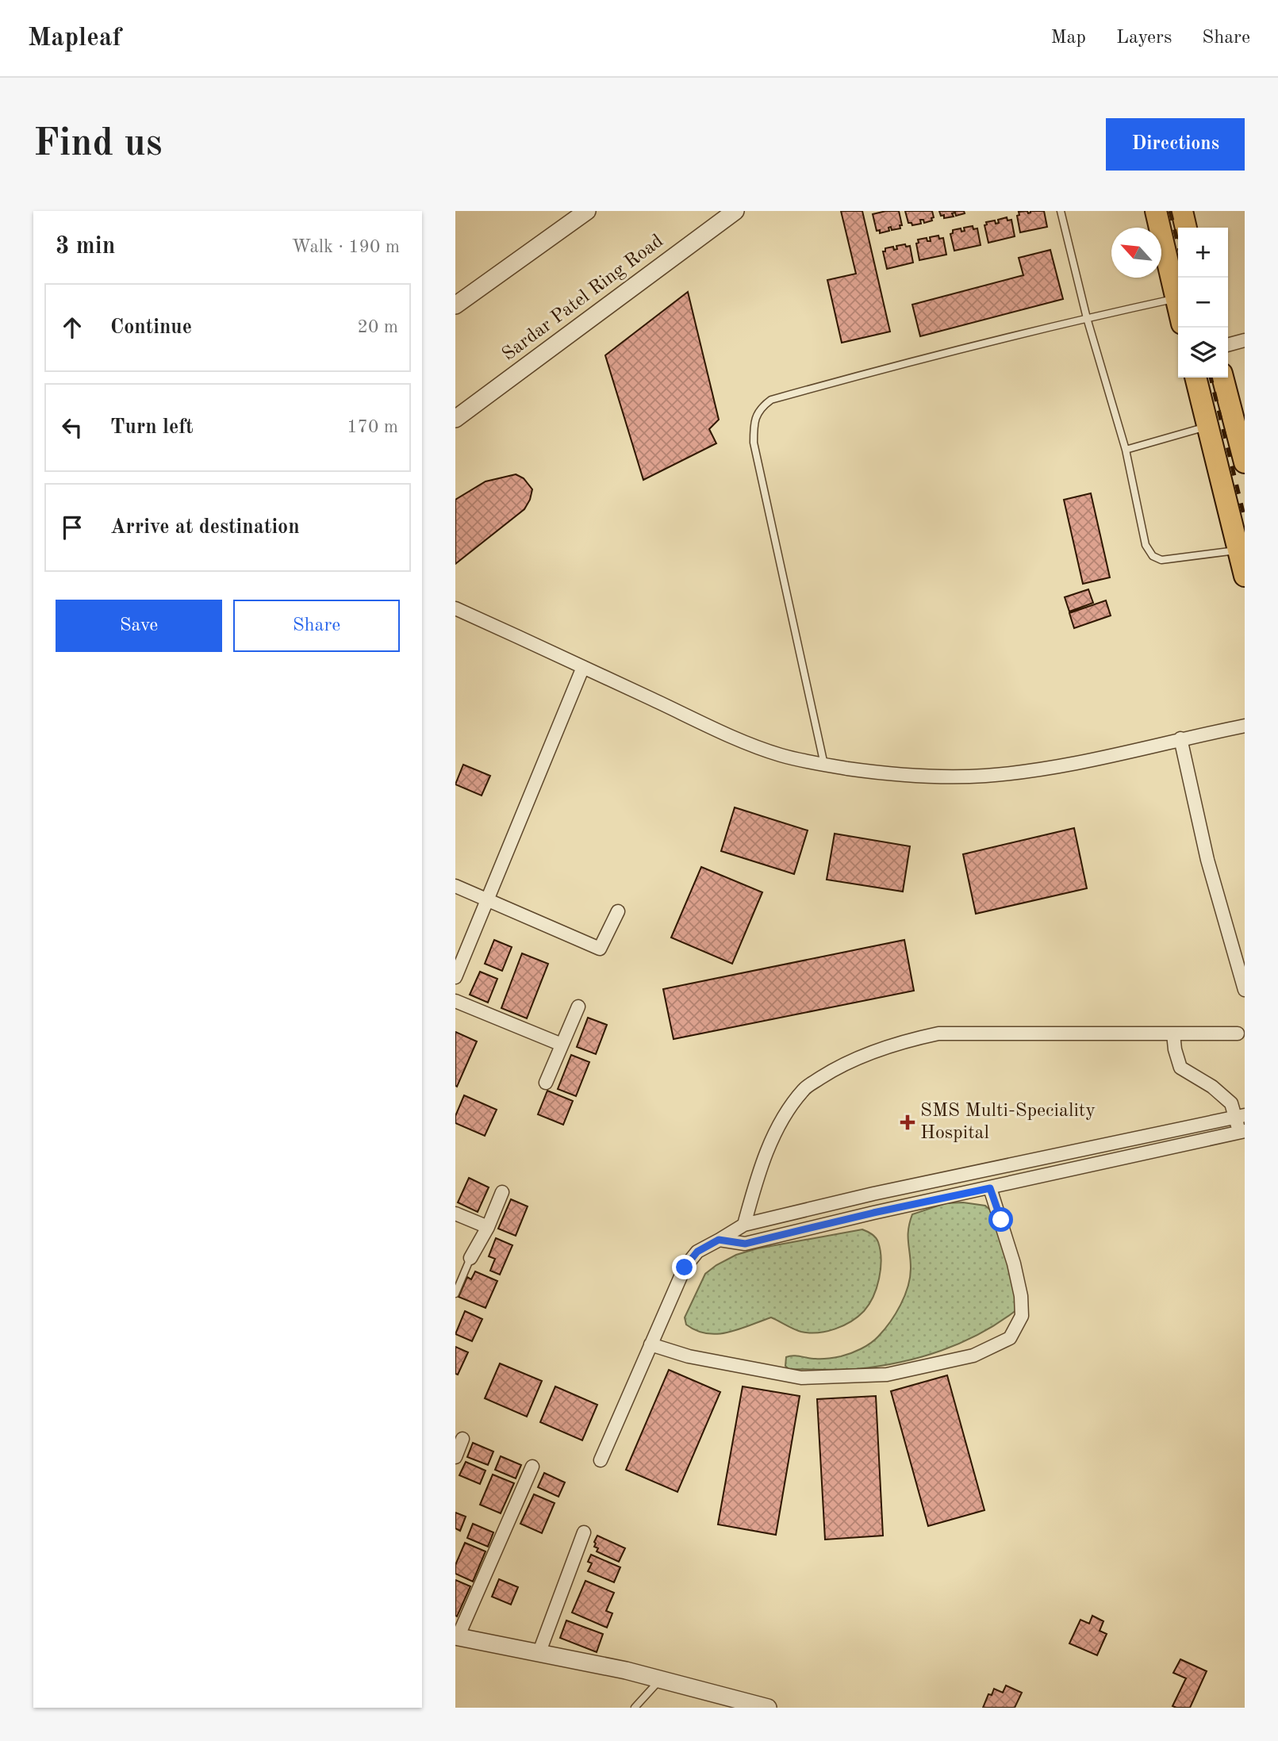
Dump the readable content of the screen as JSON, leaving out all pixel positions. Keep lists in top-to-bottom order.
{
  "streets": {
    "street": ["Sardar Patel Ring Road"]
  },
  "places": {
    "health": ["SMS Multi-Speciality Hospital"]
  },
  "north": "top left",
  "page": {
    "header": "Mapleaf",
    "nav": ["Map", "Layers", "Share"],
    "buttons": [
      "Directions",
      ["Save", "Share"]
    ],
    "title": "Find us",
    "heading": ["3 min", "Walk · 190 m"],
    "map_buttons": ["+", "−"],
    "list": [
      ["Continue", "20 m"],
      ["Turn left", "170 m"],
      "Arrive at destination"
    ]
  }
}
